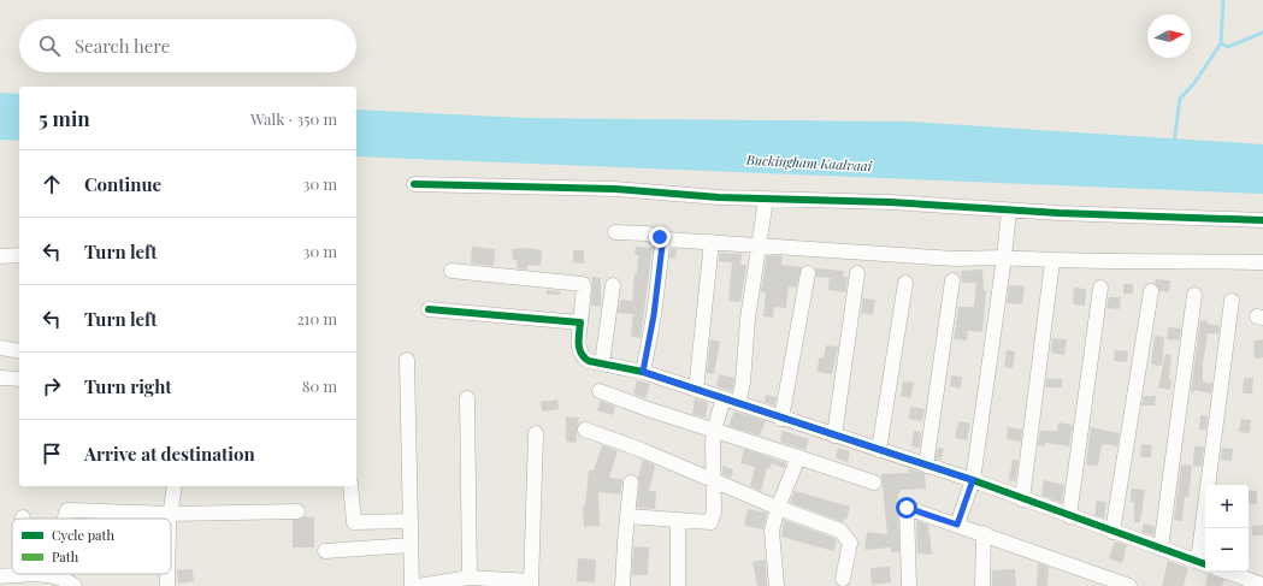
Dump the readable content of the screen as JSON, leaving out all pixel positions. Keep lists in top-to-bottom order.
{
  "water": ["Buckingham Kaalvaai"],
  "legend": ["Cycle path", "Path"],
  "north": "right",
  "page": {
    "search": "Search here",
    "heading": ["5 min", "Walk · 350 m"],
    "list": [
      ["Continue", "30 m"],
      ["Turn left", "30 m"],
      ["Turn left", "210 m"],
      ["Turn right", "80 m"],
      "Arrive at destination"
    ],
    "map_buttons": ["+", "−"]
  }
}
